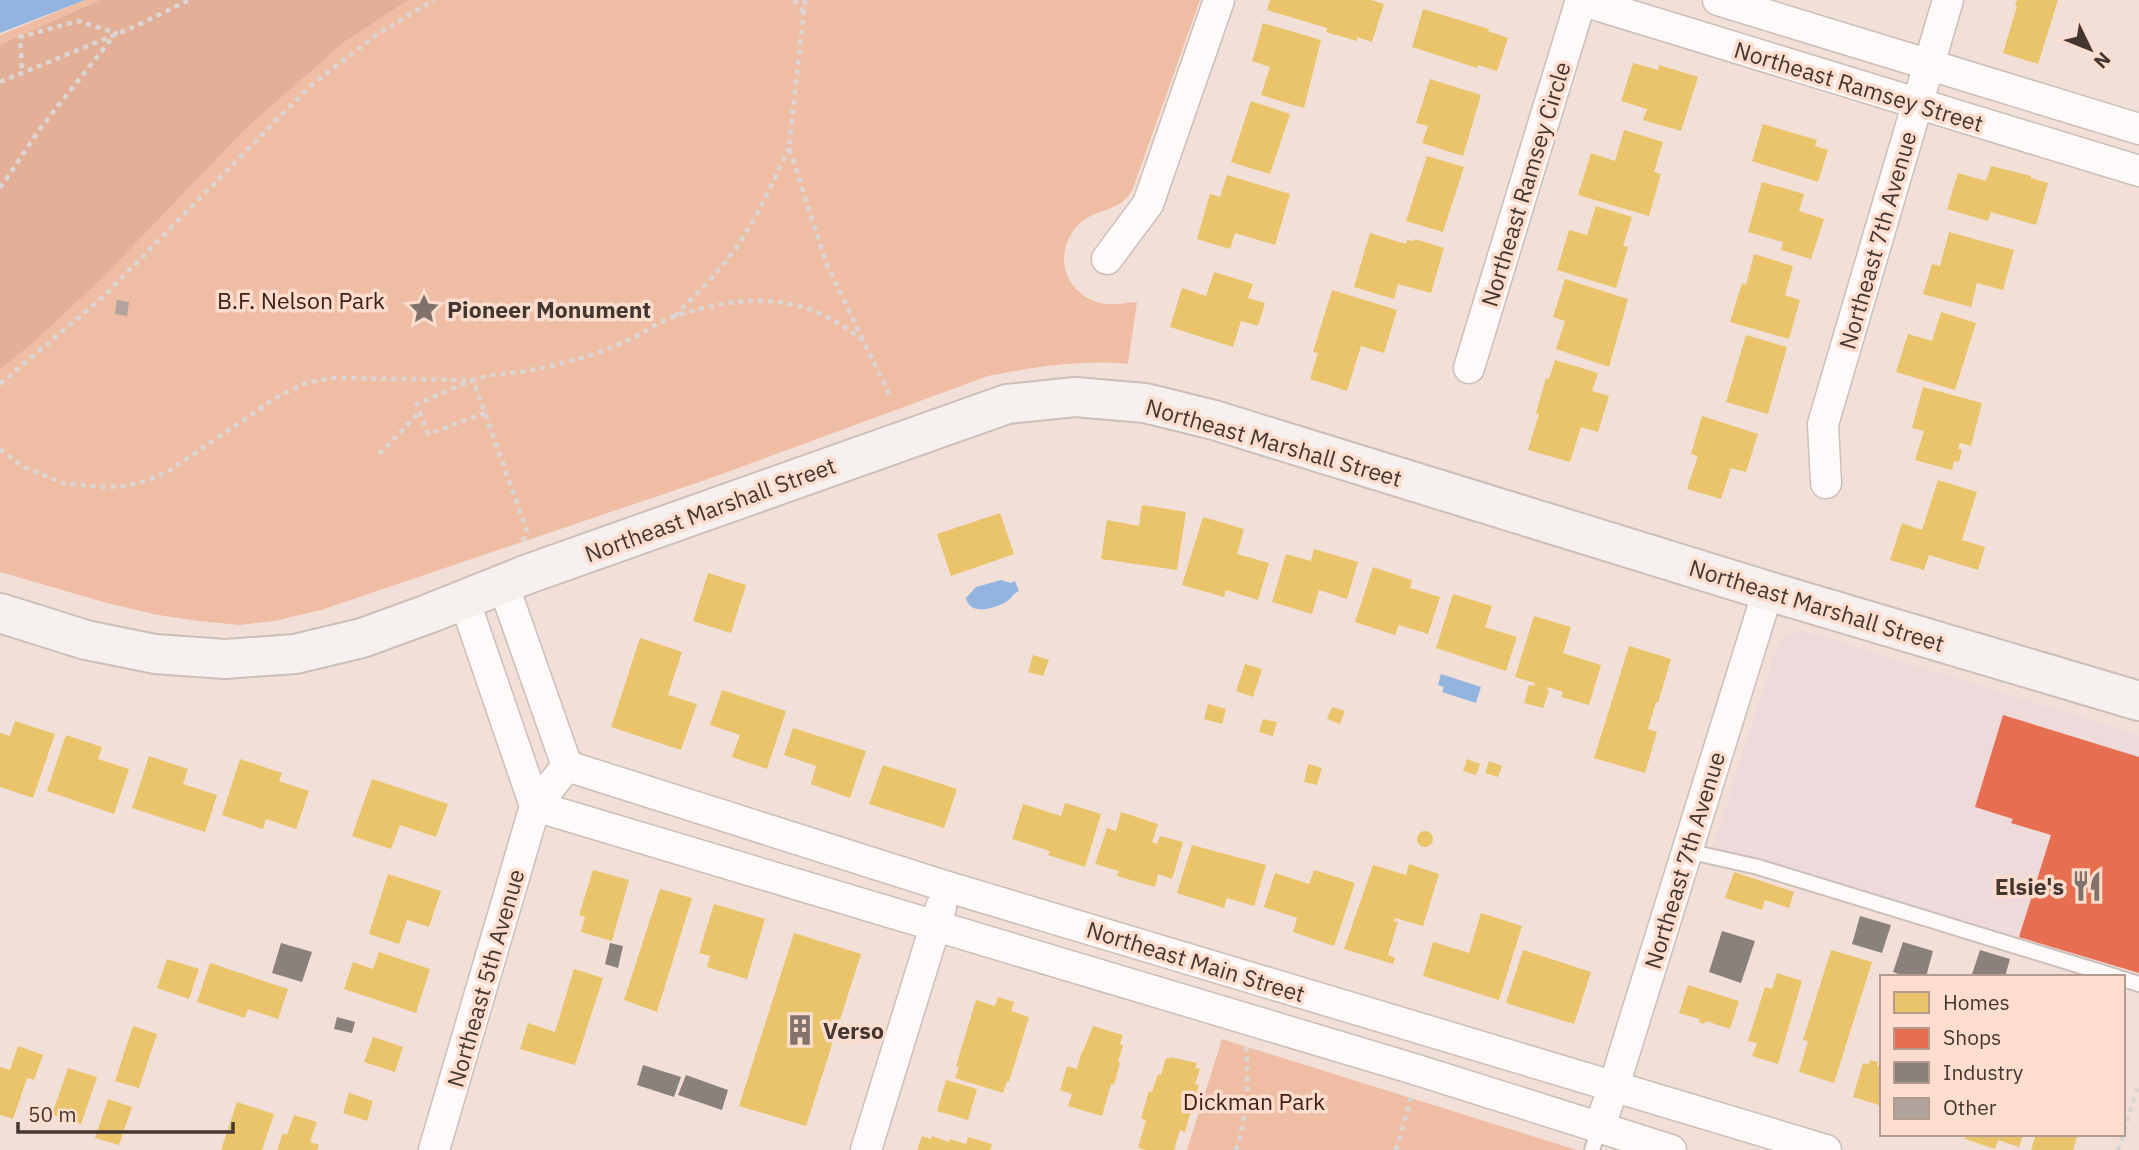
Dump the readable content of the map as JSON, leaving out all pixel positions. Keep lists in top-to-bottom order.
{
  "streets": {
    "street": [
      "Northeast Ramsey Street",
      "Northeast Ramsey Circle",
      "Northeast 7th Avenue",
      "Northeast Marshall Street",
      "Northeast Main Street",
      "Northeast 5th Avenue"
    ]
  },
  "crossings": [
    ["Northeast Ramsey Street", "Northeast Ramsey Circle"],
    ["Northeast Ramsey Street", "Northeast 7th Avenue"],
    ["Northeast 7th Avenue", "Northeast Marshall Street"],
    ["Northeast 7th Avenue", "Northeast Main Street"],
    ["Northeast Main Street", "Northeast 5th Avenue"]
  ],
  "parks": ["B.F. Nelson Park", "Dickman Park"],
  "places": {
    "place": ["Pioneer Monument"],
    "restaurant": ["Elsie's"],
    "building": ["Verso"]
  },
  "legend": [
    "Homes",
    "Shops",
    "Industry",
    "Other"
  ],
  "scale_bar": "50 m",
  "north": "bottom right"
}
